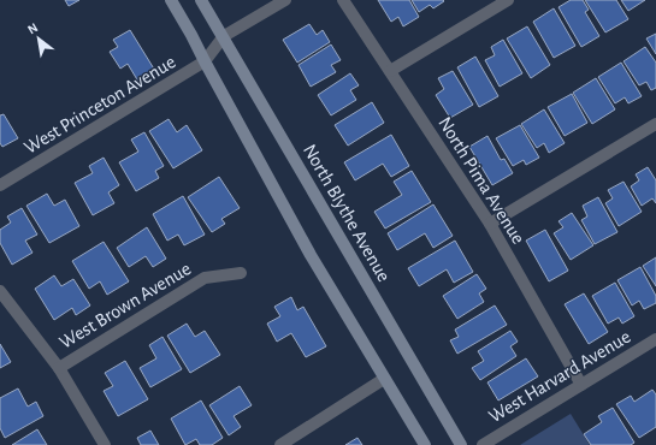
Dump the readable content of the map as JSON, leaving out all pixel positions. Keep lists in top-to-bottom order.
{
  "streets": {
    "street": [
      "West Princeton Avenue",
      "North Pima Avenue",
      "North Blythe Avenue",
      "West Brown Avenue",
      "West Harvard Avenue"
    ]
  },
  "crossings": [
    ["West Princeton Avenue", "North Blythe Avenue"],
    ["North Pima Avenue", "West Harvard Avenue"]
  ],
  "north": "top left"
}
